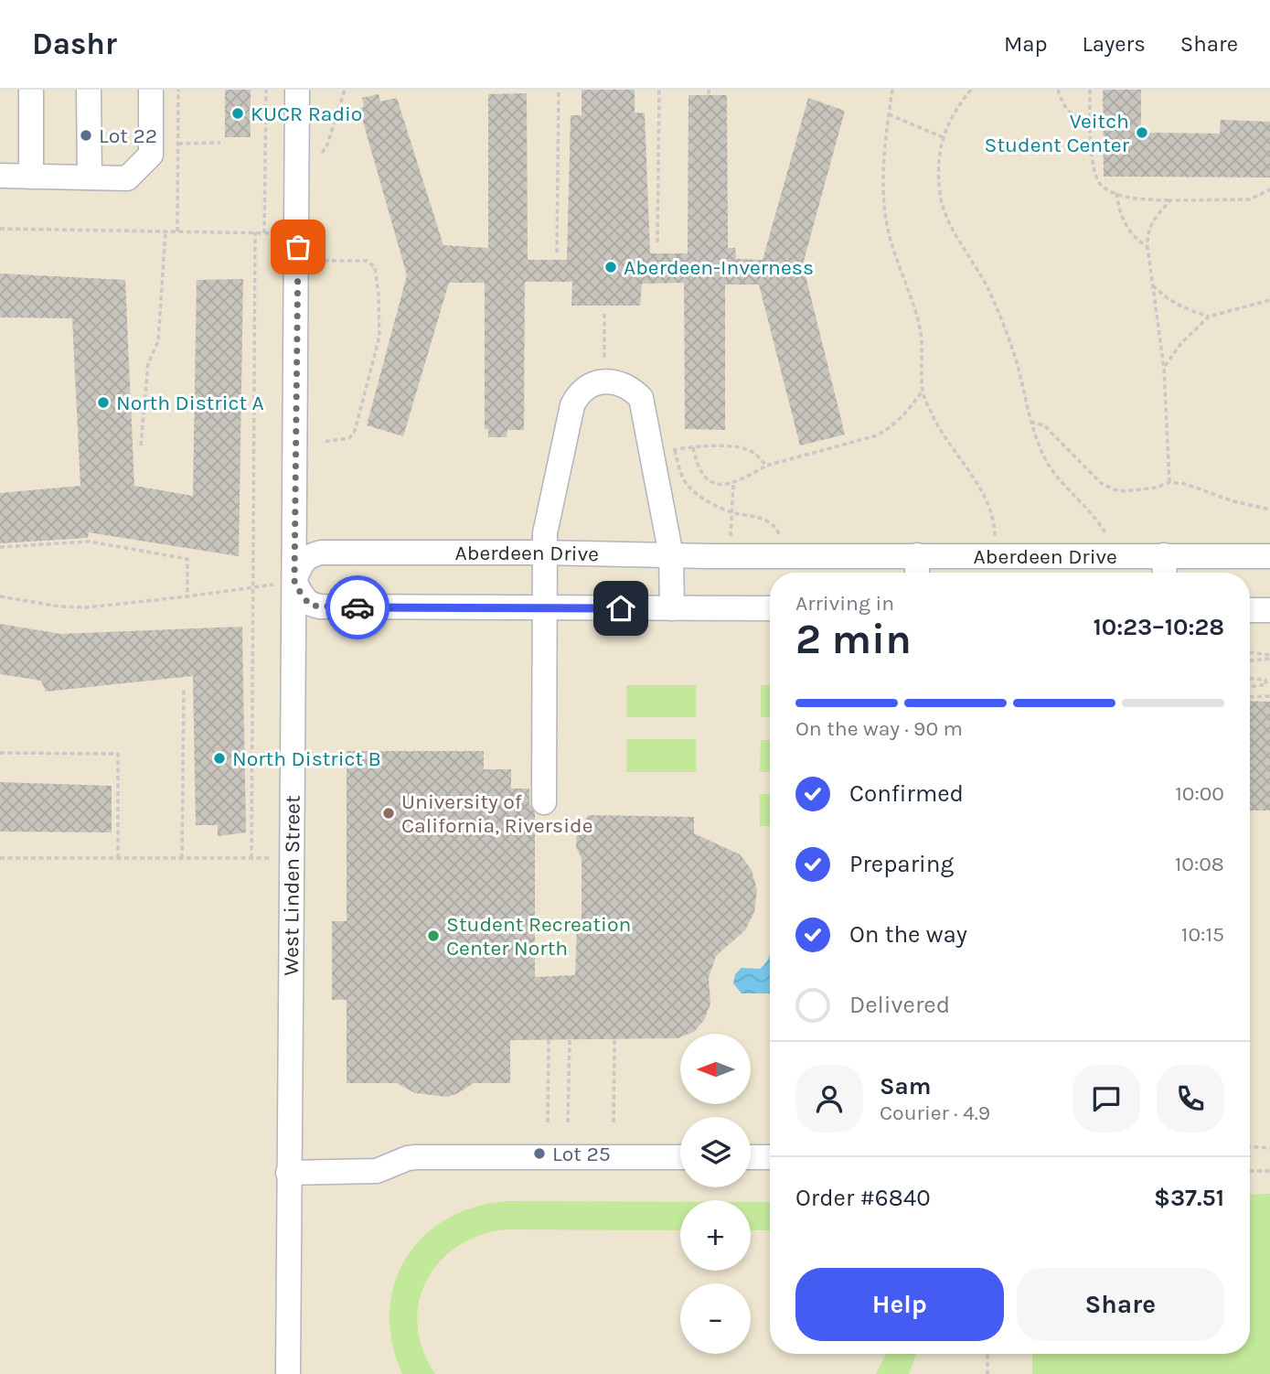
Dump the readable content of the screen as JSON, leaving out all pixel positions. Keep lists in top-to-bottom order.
{
  "streets": {
    "street": ["Aberdeen Drive", "West Linden Street"]
  },
  "crossings": [
    ["Aberdeen Drive", "West Linden Street"]
  ],
  "places": [
    "KUCR Radio",
    "Veitch Student Center",
    "Lot 22",
    "Aberdeen-Inverness",
    "North District A",
    "North District B",
    "University of California, Riverside",
    "Student Recreation Center North",
    "Lot 25"
  ],
  "north": "left",
  "page": {
    "header": "Dashr",
    "nav": ["Map", "Layers", "Share"],
    "heading": ["2 min", "Arriving in", "10:23–10:28"],
    "panel": [
      "Sam",
      "Courier · 4.9",
      "Order #6840",
      "$37.51"
    ],
    "bar": "On the way · 90 m",
    "list": [
      ["Confirmed", "10:00"],
      ["Preparing", "10:08"],
      ["On the way", "10:15"],
      "Delivered"
    ],
    "map_buttons": ["+", "−"],
    "buttons": ["Help", "Share"]
  }
}
